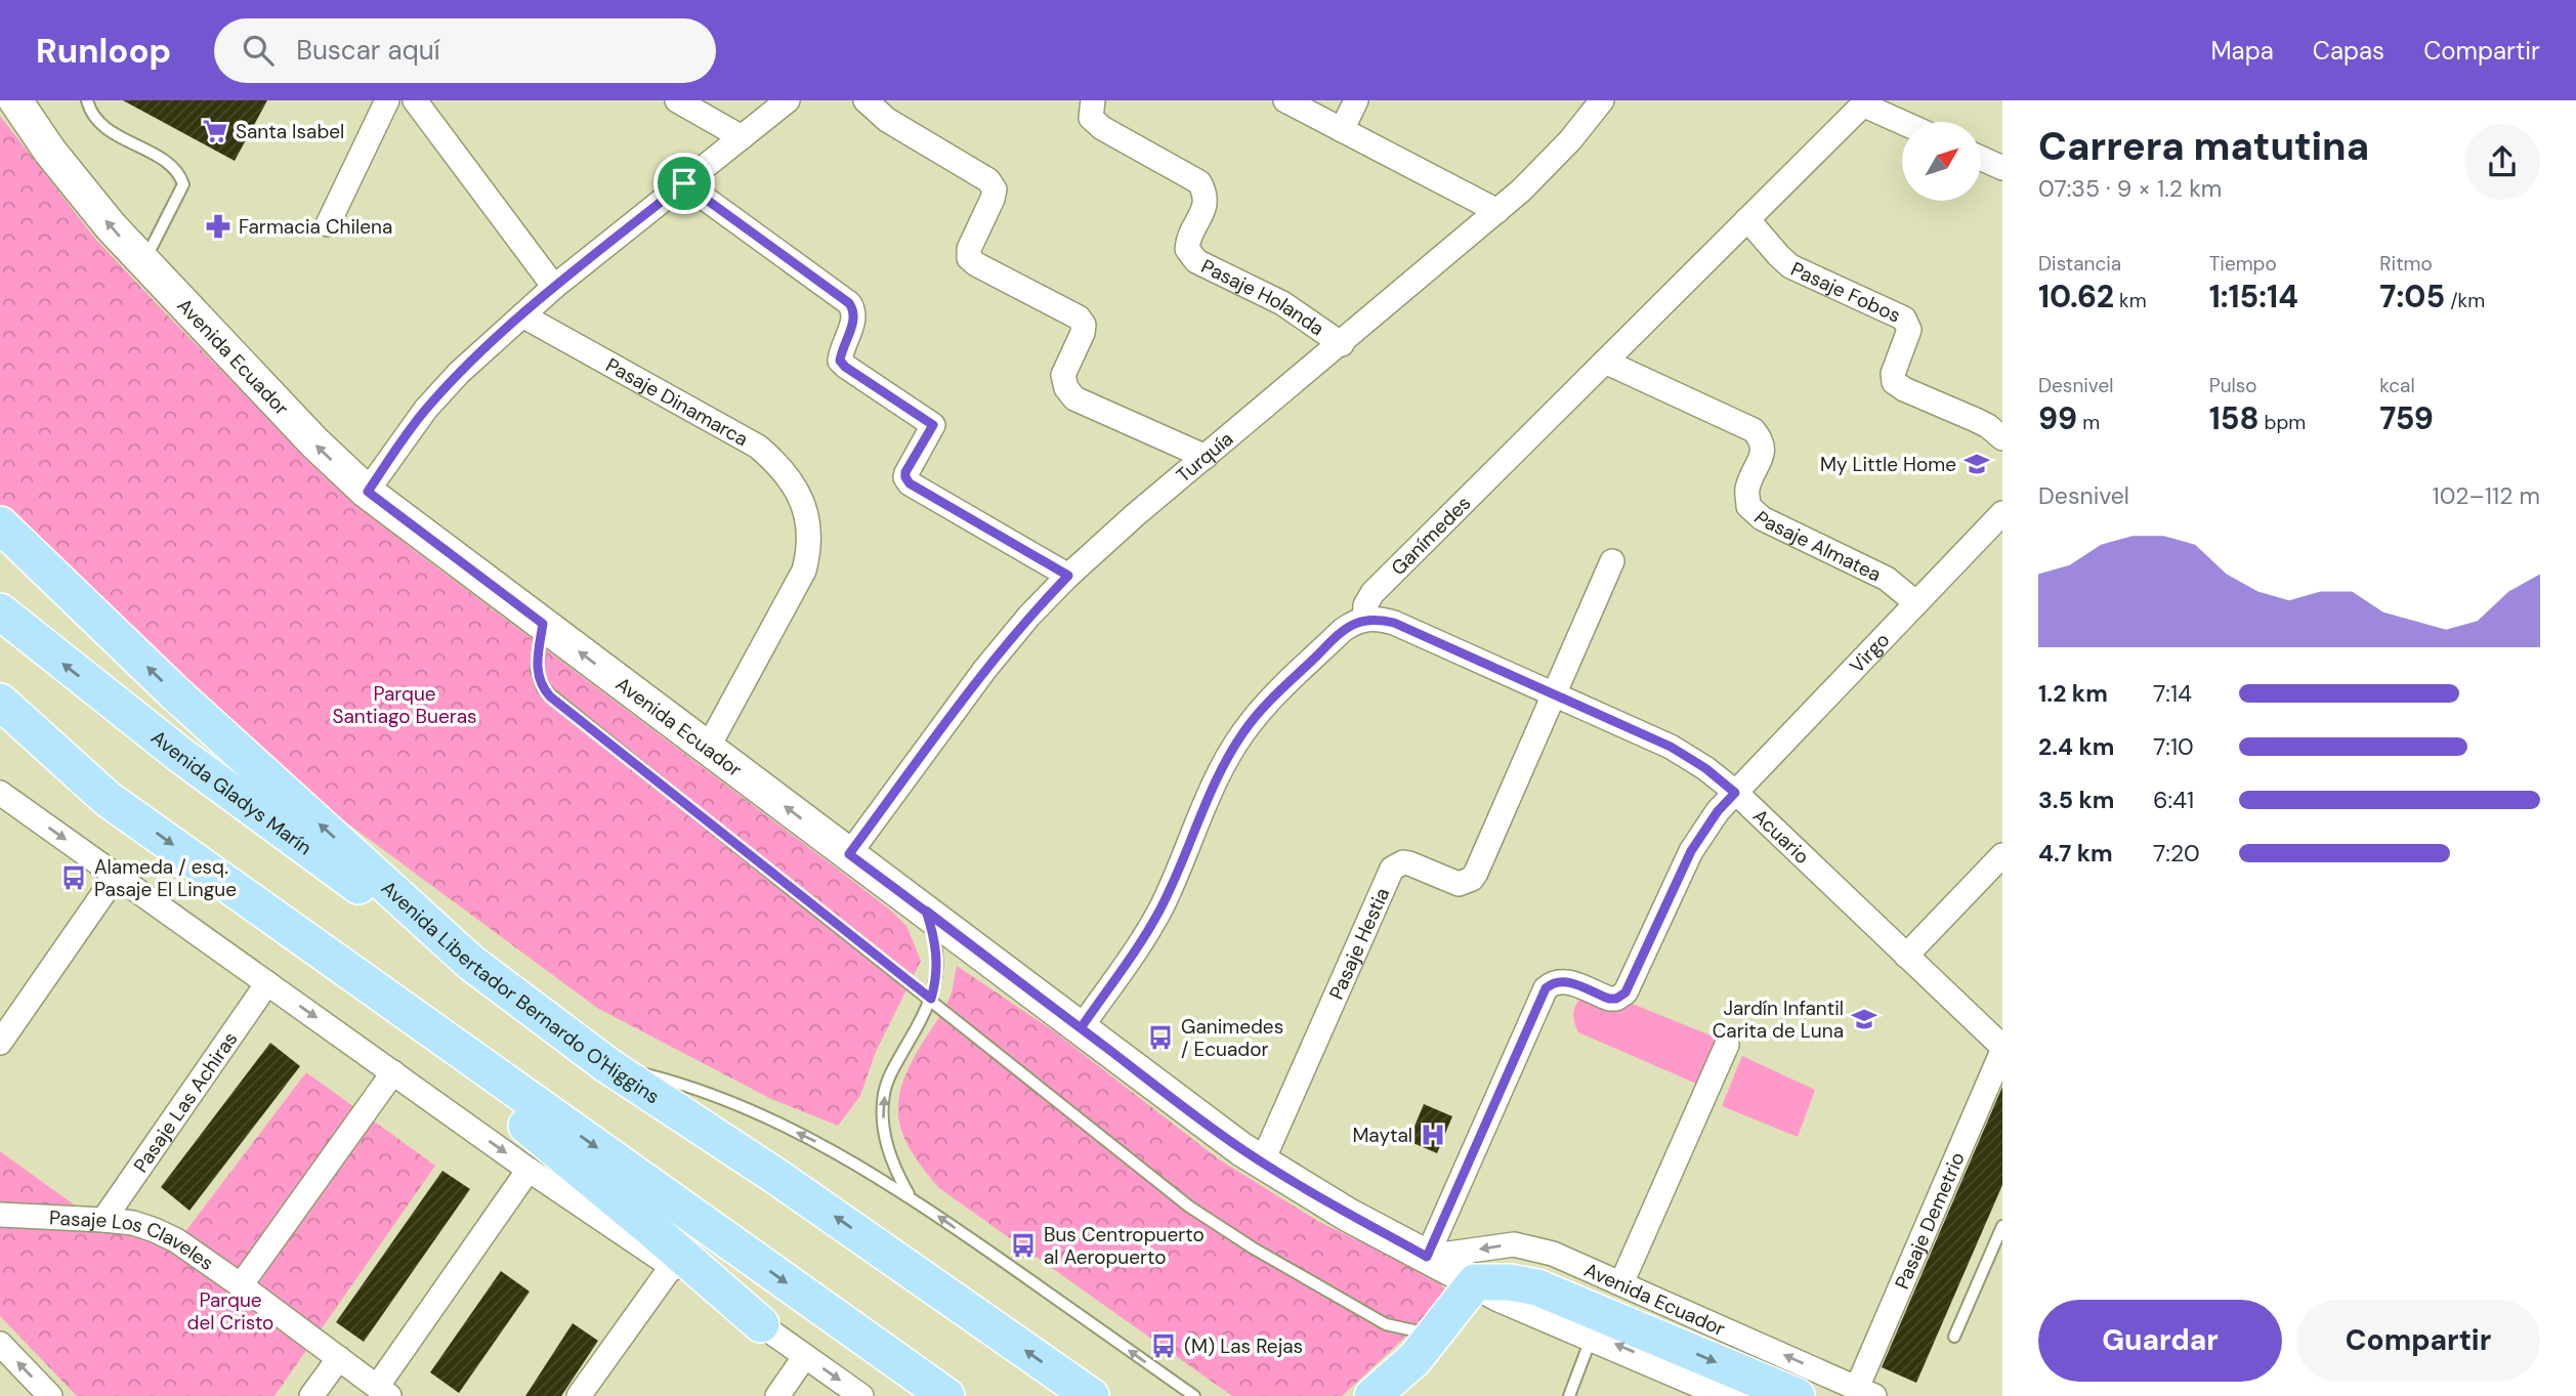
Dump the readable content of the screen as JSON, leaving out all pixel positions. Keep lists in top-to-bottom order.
{
  "streets": {
    "main road": ["Avenida Ecuador", "Avenida Gladys Marín", "Avenida Libertador Bernardo O'Higgins"],
    "street": [
      "Pasaje Fobos",
      "Pasaje Holanda",
      "Pasaje Dinamarca",
      "Turquía",
      "Ganímedes",
      "Pasaje Almatea",
      "Virgo",
      "Acuario",
      "Pasaje Hestia",
      "Pasaje Las Achiras",
      "Pasaje Demetrio",
      "Pasaje Los Claveles"
    ]
  },
  "crossings": [
    ["Pasaje Fobos", "Ganímedes"],
    ["Pasaje Holanda", "Turquía"],
    ["Avenida Ecuador", "Pasaje Dinamarca"],
    ["Avenida Ecuador", "Turquía"],
    ["Avenida Ecuador", "Virgo"],
    ["Avenida Ecuador", "Pasaje Hestia"],
    ["Avenida Ecuador", "Pasaje Demetrio"],
    ["Ganímedes", "Pasaje Almatea"],
    ["Ganímedes", "Acuario"],
    ["Pasaje Almatea", "Virgo"],
    ["Virgo", "Acuario"],
    ["Avenida Gladys Marín", "Avenida Libertador Bernardo O'Higgins"],
    ["Acuario", "Pasaje Hestia"],
    ["Acuario", "Pasaje Demetrio"],
    ["Pasaje Las Achiras", "Pasaje Los Claveles"]
  ],
  "parks": ["Parque Santiago Bueras", "Parque del Cristo"],
  "places": {
    "supermarket": ["Santa Isabel"],
    "pharmacy": ["Farmacia Chilena"],
    "school or university": ["My Little Home", "Jardín Infantil Carita de Luna"],
    "bus stop": [
      "Alameda / esq. Pasaje El Lingue",
      "Ganimedes / Ecuador",
      "Bus Centropuerto al Aeropuerto",
      "(M) Las Rejas"
    ],
    "hospital": ["Maytal"]
  },
  "north": "top right",
  "page": {
    "header": "Runloop",
    "search": "Buscar aquí",
    "nav": ["Mapa", "Capas", "Compartir"],
    "heading": ["Carrera matutina", "07:35 · 9 × 1.2 km"],
    "stats": [
      ["Distancia", "10.62 km"],
      ["Tiempo", "1:15:14"],
      ["Ritmo", "7:05 /km"],
      ["Desnivel", "99 m"],
      ["Pulso", "158 bpm"],
      ["kcal", "759"]
    ],
    "chart": ["Desnivel", "102–112 m"],
    "list": [
      {
        "name": "1.2 km",
        "note": "7:14"
      },
      {
        "name": "2.4 km",
        "note": "7:10"
      },
      {
        "name": "3.5 km",
        "note": "6:41"
      },
      {
        "name": "4.7 km",
        "note": "7:20"
      }
    ],
    "buttons": ["Guardar", "Compartir"]
  }
}
